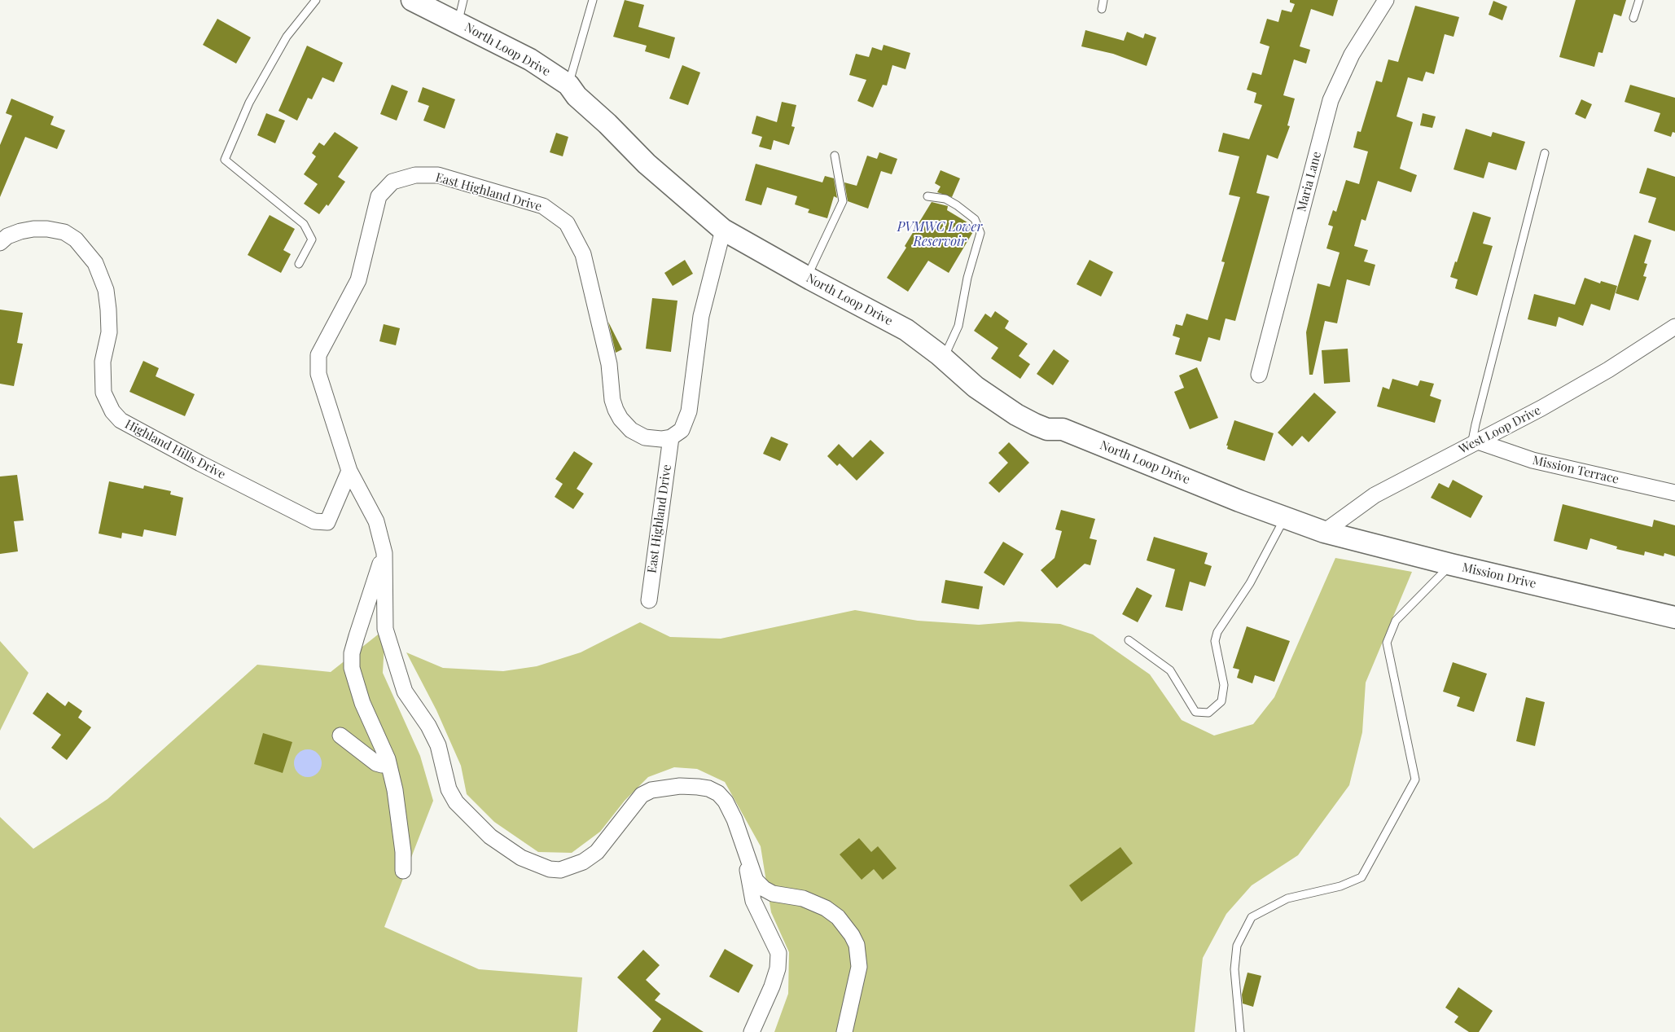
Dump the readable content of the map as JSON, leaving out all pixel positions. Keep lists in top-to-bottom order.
{
  "streets": {
    "street": [
      "North Loop Drive",
      "Maria Lane",
      "East Highland Drive",
      "West Loop Drive",
      "Highland Hills Drive",
      "Mission Terrace",
      "Mission Drive"
    ]
  },
  "crossings": [
    ["North Loop Drive", "West Loop Drive"],
    ["North Loop Drive", "Mission Drive"],
    ["East Highland Drive", "Highland Hills Drive"],
    ["West Loop Drive", "Mission Terrace"],
    ["West Loop Drive", "Mission Drive"]
  ],
  "water": ["PVMWC Lower Reservoir"]
}
